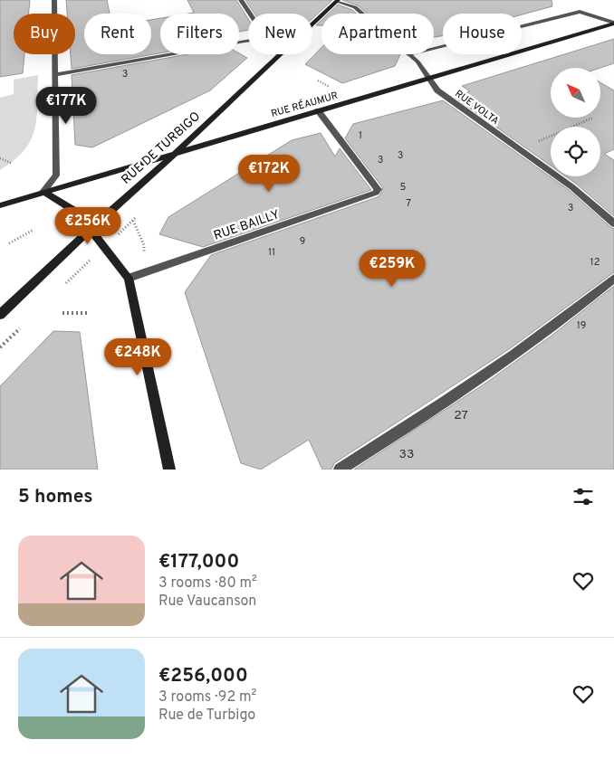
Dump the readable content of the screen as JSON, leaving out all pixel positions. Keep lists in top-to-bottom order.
{
  "streets": {
    "main road": ["RUE RÉAUMUR", "RUE DE TURBIGO"],
    "street": ["RUE VOLTA", "RUE BAILLY"]
  },
  "crossings": [
    ["RUE RÉAUMUR", "RUE VOLTA"],
    ["RUE RÉAUMUR", "RUE DE TURBIGO"],
    ["RUE RÉAUMUR", "RUE BAILLY"],
    ["RUE VOLTA", "RUE DE TURBIGO"]
  ],
  "house_numbers": [
    "3",
    "1",
    "3",
    "3",
    "5",
    "7",
    "3",
    "9",
    "11",
    "12",
    "19",
    "27",
    "33"
  ],
  "north": "top left",
  "page": {
    "chip": [
      "Buy",
      "Rent",
      "Filters",
      "New",
      "Apartment",
      "House"
    ],
    "price": [
      "€177K",
      "€172K",
      "€256K",
      "€259K",
      "€248K"
    ],
    "heading": "5 homes",
    "list": [
      {
        "name": "€177,000",
        "note": "3 rooms · 80 m² · Rue Vaucanson"
      },
      {
        "name": "€256,000",
        "note": "3 rooms · 92 m² · Rue de Turbigo"
      }
    ]
  }
}
